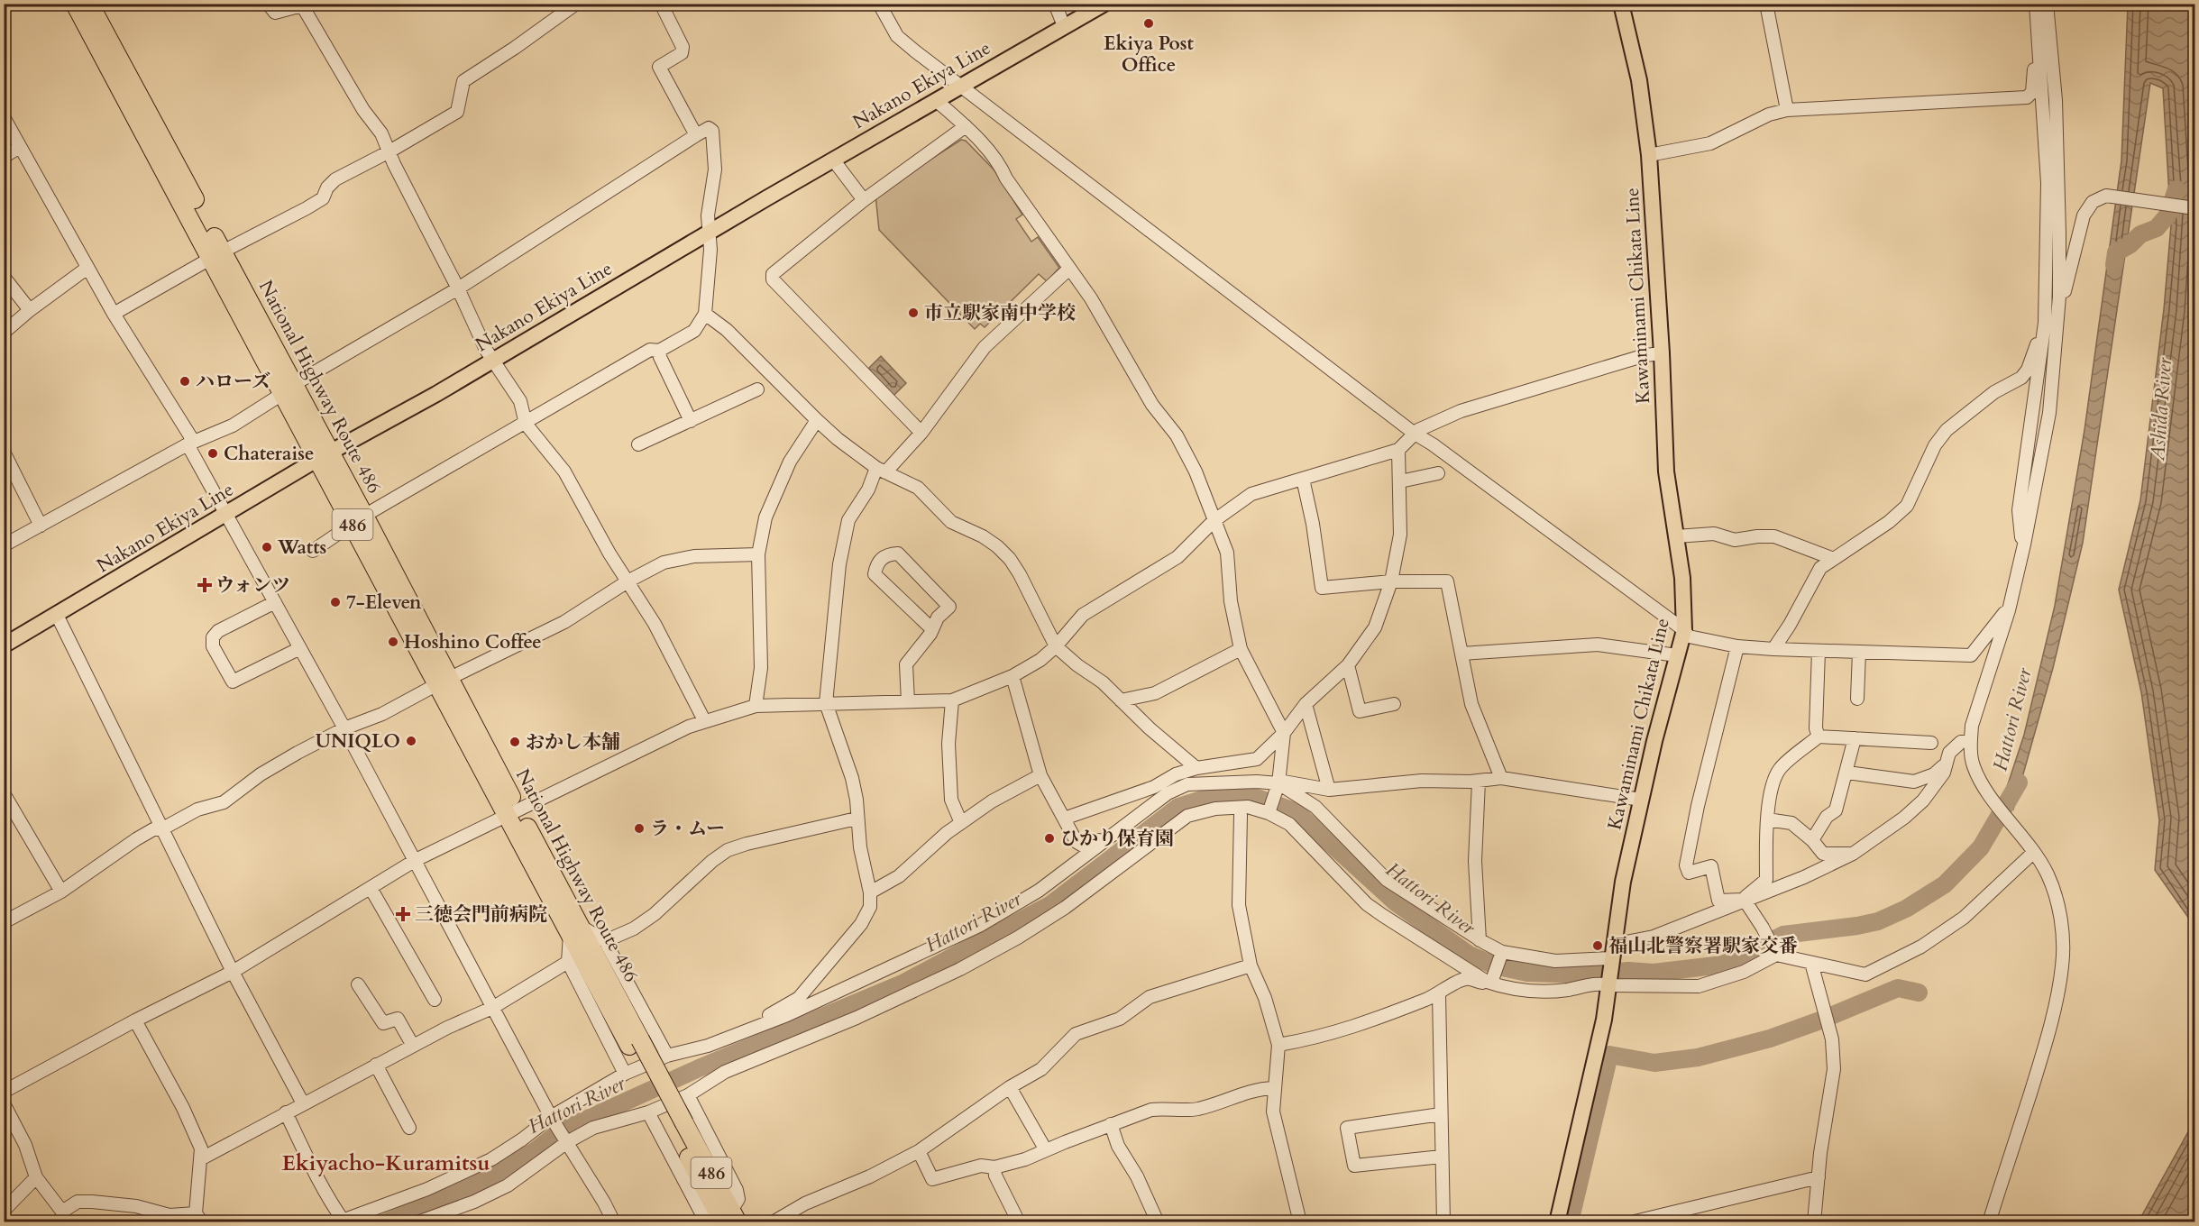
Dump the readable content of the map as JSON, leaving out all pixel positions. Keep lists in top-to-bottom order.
{
  "streets": {
    "highway": ["National Highway Route 486", "486"],
    "main road": ["Nakano Ekiya Line", "Kawaminami Chikata Line"]
  },
  "crossings": [
    ["Nakano Ekiya Line", "National Highway Route 486"]
  ],
  "districts": ["Ekiyacho-Kuramitsu"],
  "water": ["Ashida River", "Hattori River"],
  "places": {
    "other": [
      "Ekiya Post Office",
      "市立駅家南中学校",
      "ハローズ",
      "Chateraise",
      "Watts",
      "7-Eleven",
      "Hoshino Coffee",
      "UNIQLO",
      "おかし本舗",
      "ラ・ムー",
      "ひかり保育園",
      "福山北警察署駅家交番"
    ],
    "health": ["ウォンツ", "三徳会門前病院"]
  }
}
